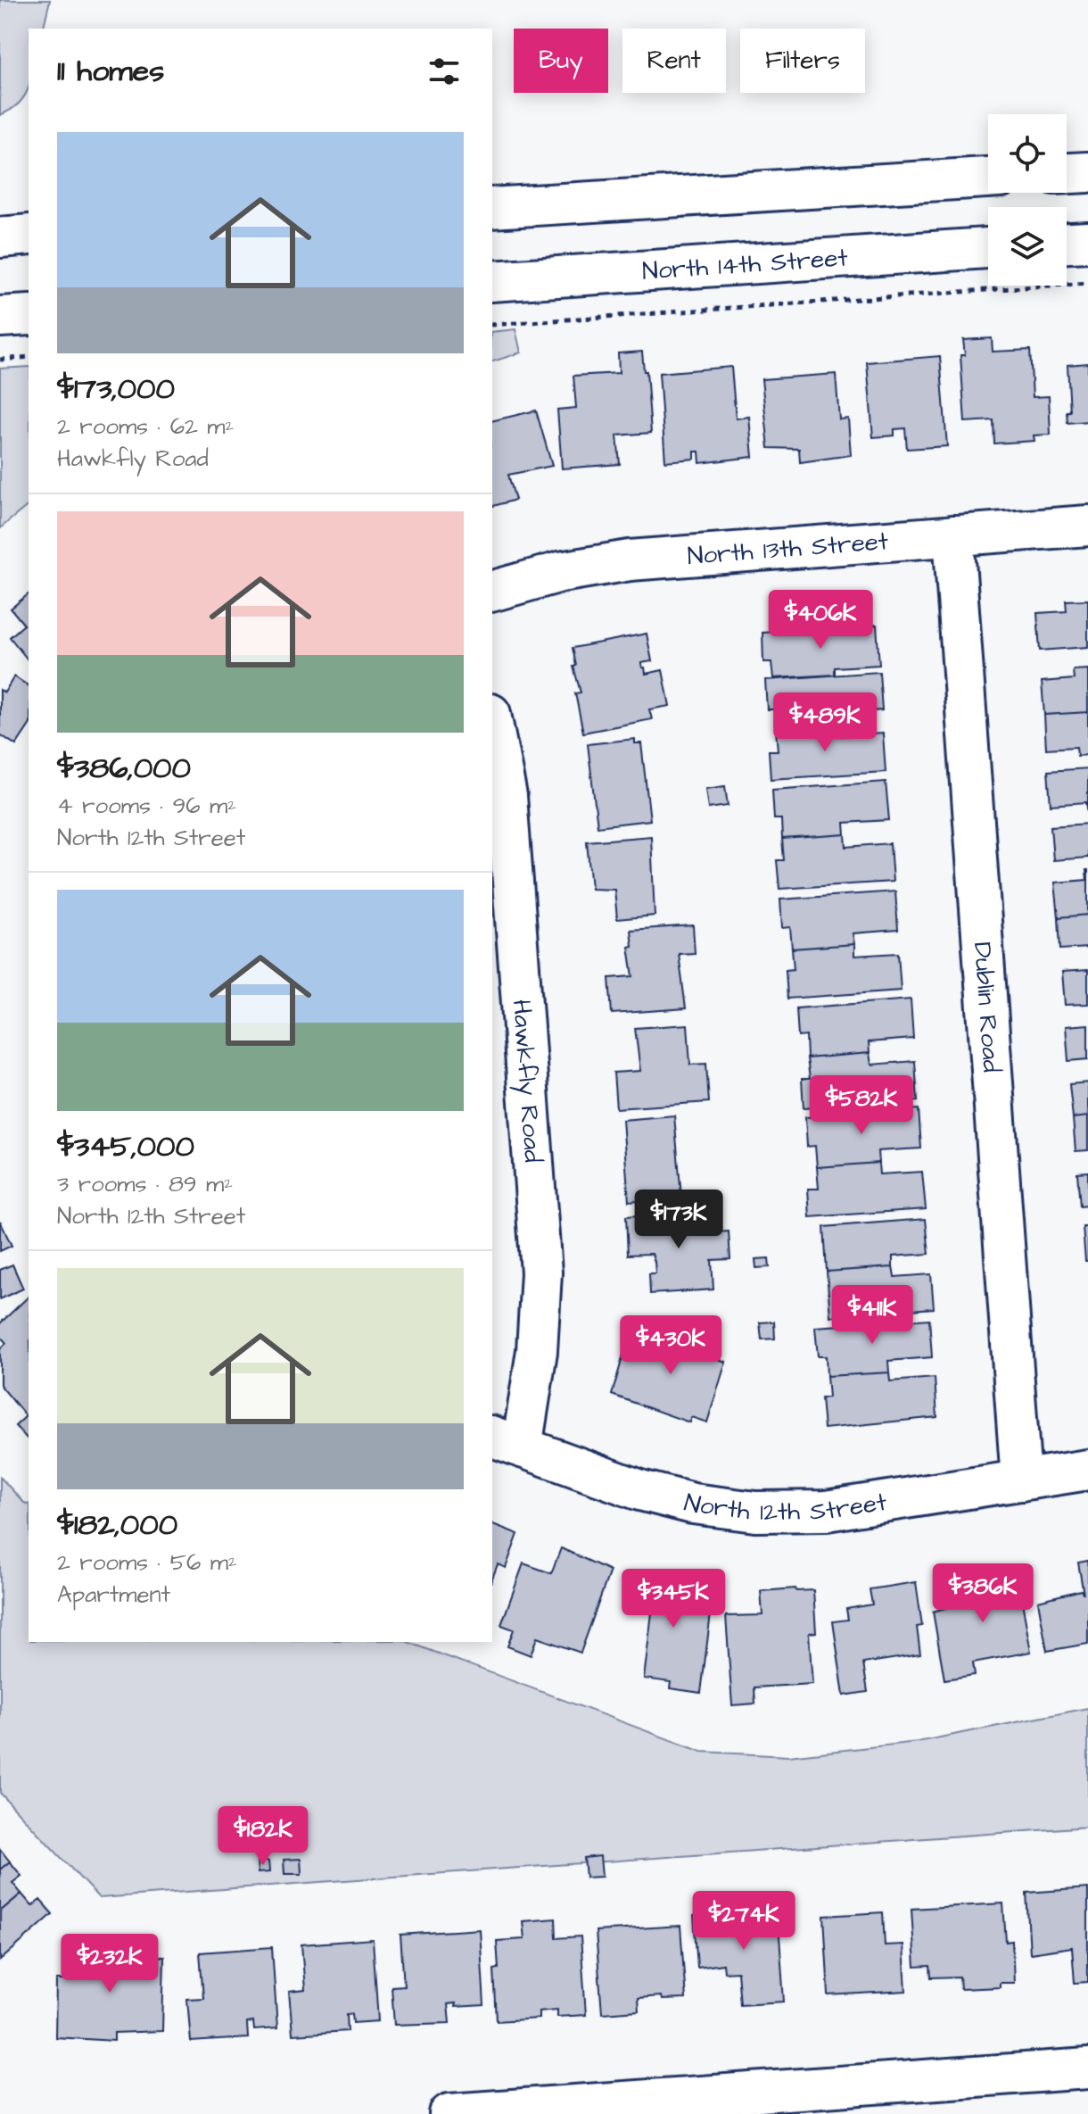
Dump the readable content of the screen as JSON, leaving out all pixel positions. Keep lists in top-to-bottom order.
{
  "streets": {
    "street": [
      "North 14th Street",
      "North 13th Street",
      "Dublin Road",
      "Hawkfly Road",
      "North 12th Street"
    ]
  },
  "crossings": [
    ["North 13th Street", "Dublin Road"],
    ["Dublin Road", "North 12th Street"],
    ["Hawkfly Road", "North 12th Street"]
  ],
  "page": {
    "chip": ["Buy", "Rent", "Filters"],
    "heading": "11 homes",
    "list": [
      {
        "name": "$173,000",
        "note": "2 rooms · 62 m² · Hawkfly Road"
      },
      {
        "name": "$386,000",
        "note": "4 rooms · 96 m² · North 12th Street"
      },
      {
        "name": "$345,000",
        "note": "3 rooms · 89 m² · North 12th Street"
      },
      {
        "name": "$182,000",
        "note": "2 rooms · 56 m² · Apartment"
      }
    ],
    "price": [
      "$406K",
      "$489K",
      "$582K",
      "$173K",
      "$411K",
      "$430K",
      "$386K",
      "$345K",
      "$182K",
      "$274K",
      "$232K"
    ]
  }
}
